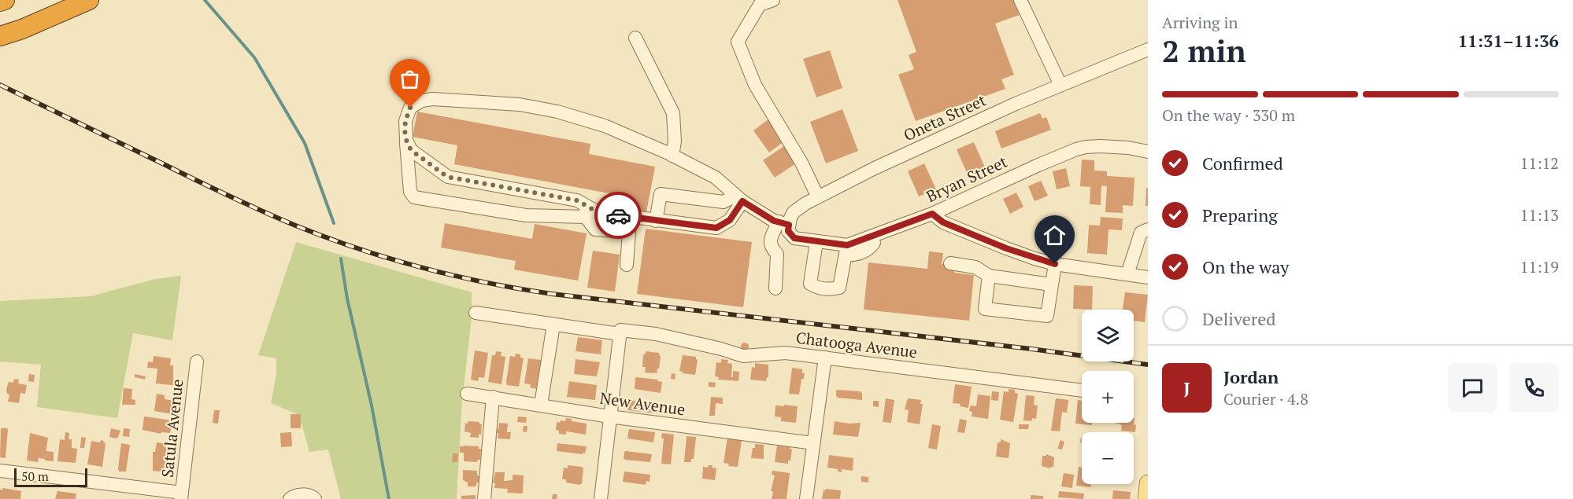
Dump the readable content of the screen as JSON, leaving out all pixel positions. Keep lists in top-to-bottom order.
{
  "streets": {
    "street": [
      "Oneta Street",
      "Bryan Street",
      "Chatooga Avenue",
      "New Avenue",
      "Satula Avenue"
    ]
  },
  "crossings": [
    ["Oneta Street", "Bryan Street"]
  ],
  "scale_bar": "50 m",
  "page": {
    "heading": ["2 min", "Arriving in", "11:31–11:36"],
    "panel": ["Jordan", "Courier · 4.8"],
    "bar": "On the way · 330 m",
    "list": [
      ["Confirmed", "11:12"],
      ["Preparing", "11:13"],
      ["On the way", "11:19"],
      "Delivered"
    ],
    "map_buttons": ["+", "−"],
    "round": "J",
    "scale": "50 m"
  }
}
